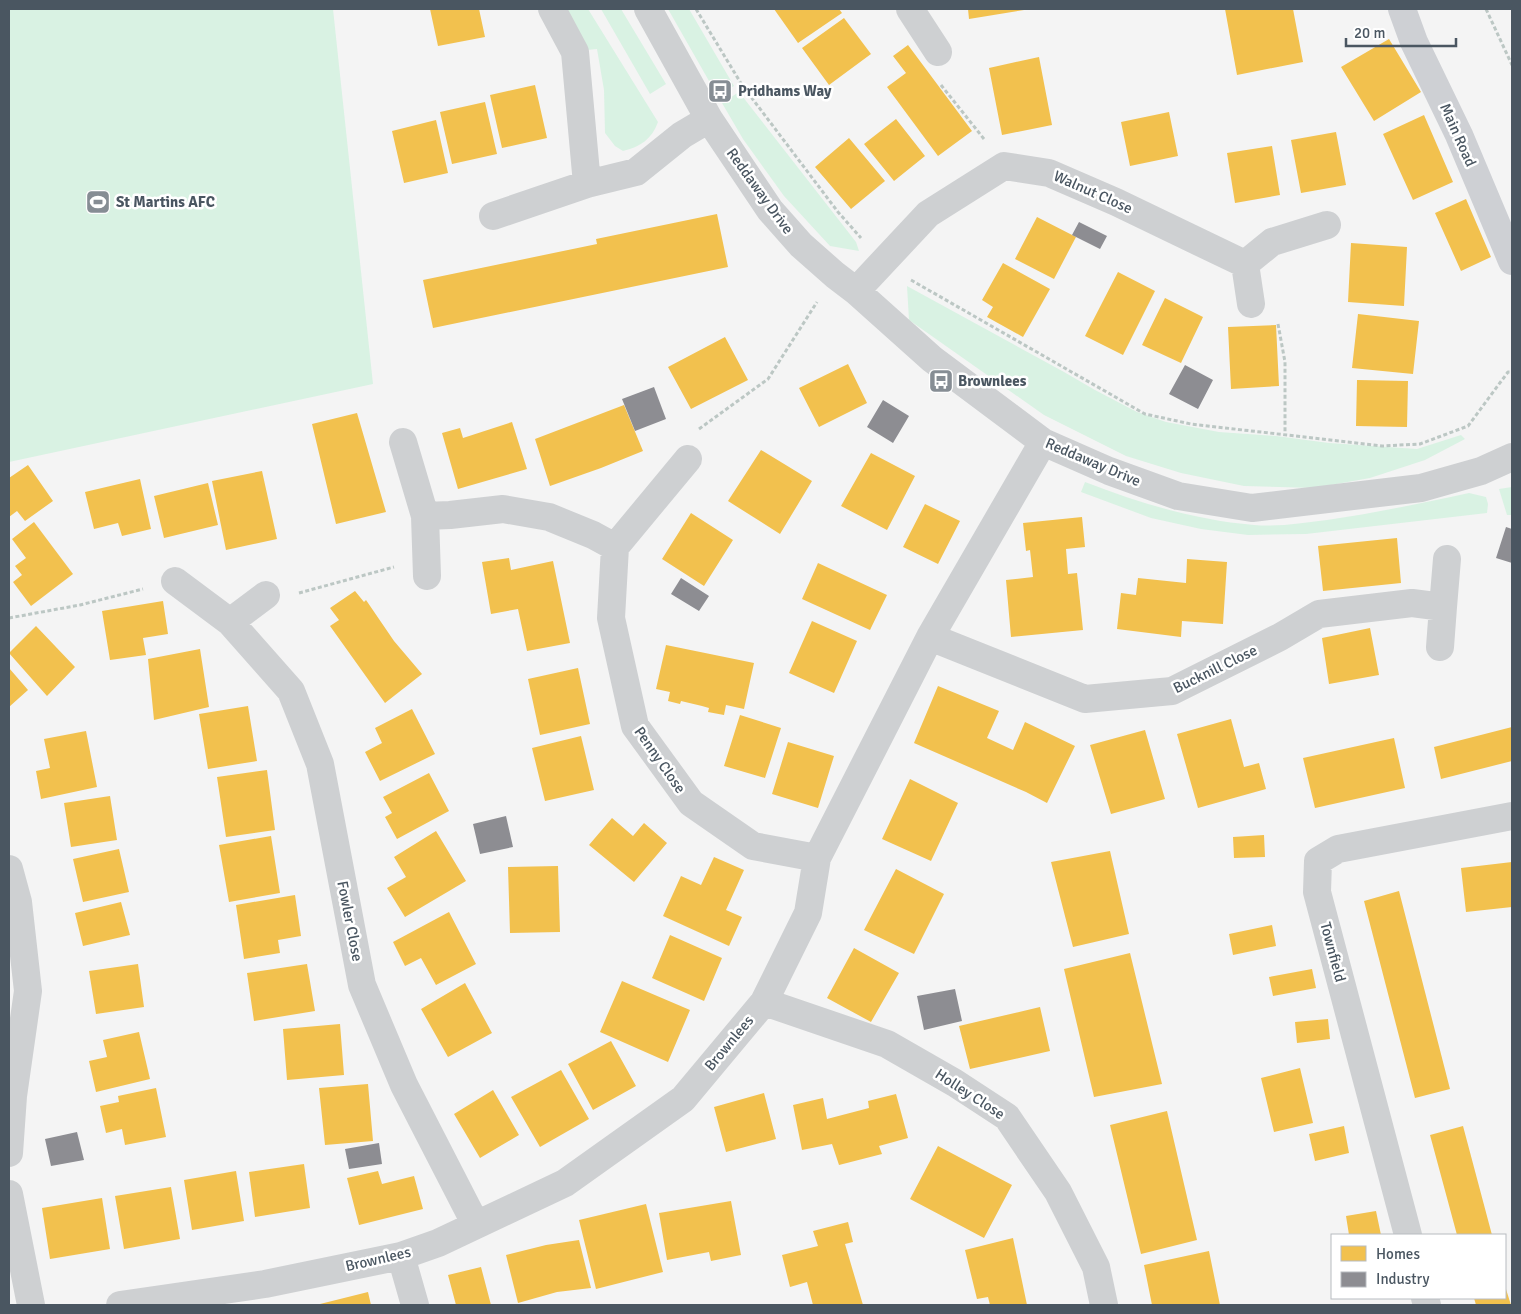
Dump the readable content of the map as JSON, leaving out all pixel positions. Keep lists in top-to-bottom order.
{
  "streets": {
    "street": [
      "Main Road",
      "Reddaway Drive",
      "Walnut Close",
      "Bucknill Close",
      "Penny Close",
      "Fowler Close",
      "Townfield",
      "Brownlees",
      "Holley Close"
    ]
  },
  "crossings": [
    ["Reddaway Drive", "Brownlees"],
    ["Bucknill Close", "Brownlees"],
    ["Penny Close", "Brownlees"],
    ["Fowler Close", "Brownlees"],
    ["Brownlees", "Holley Close"]
  ],
  "places": {
    "bus stop": ["Pridhams Way", "Brownlees"],
    "sports": ["St Martins AFC"]
  },
  "legend": ["Homes", "Industry"],
  "scale_bar": "20 m"
}
